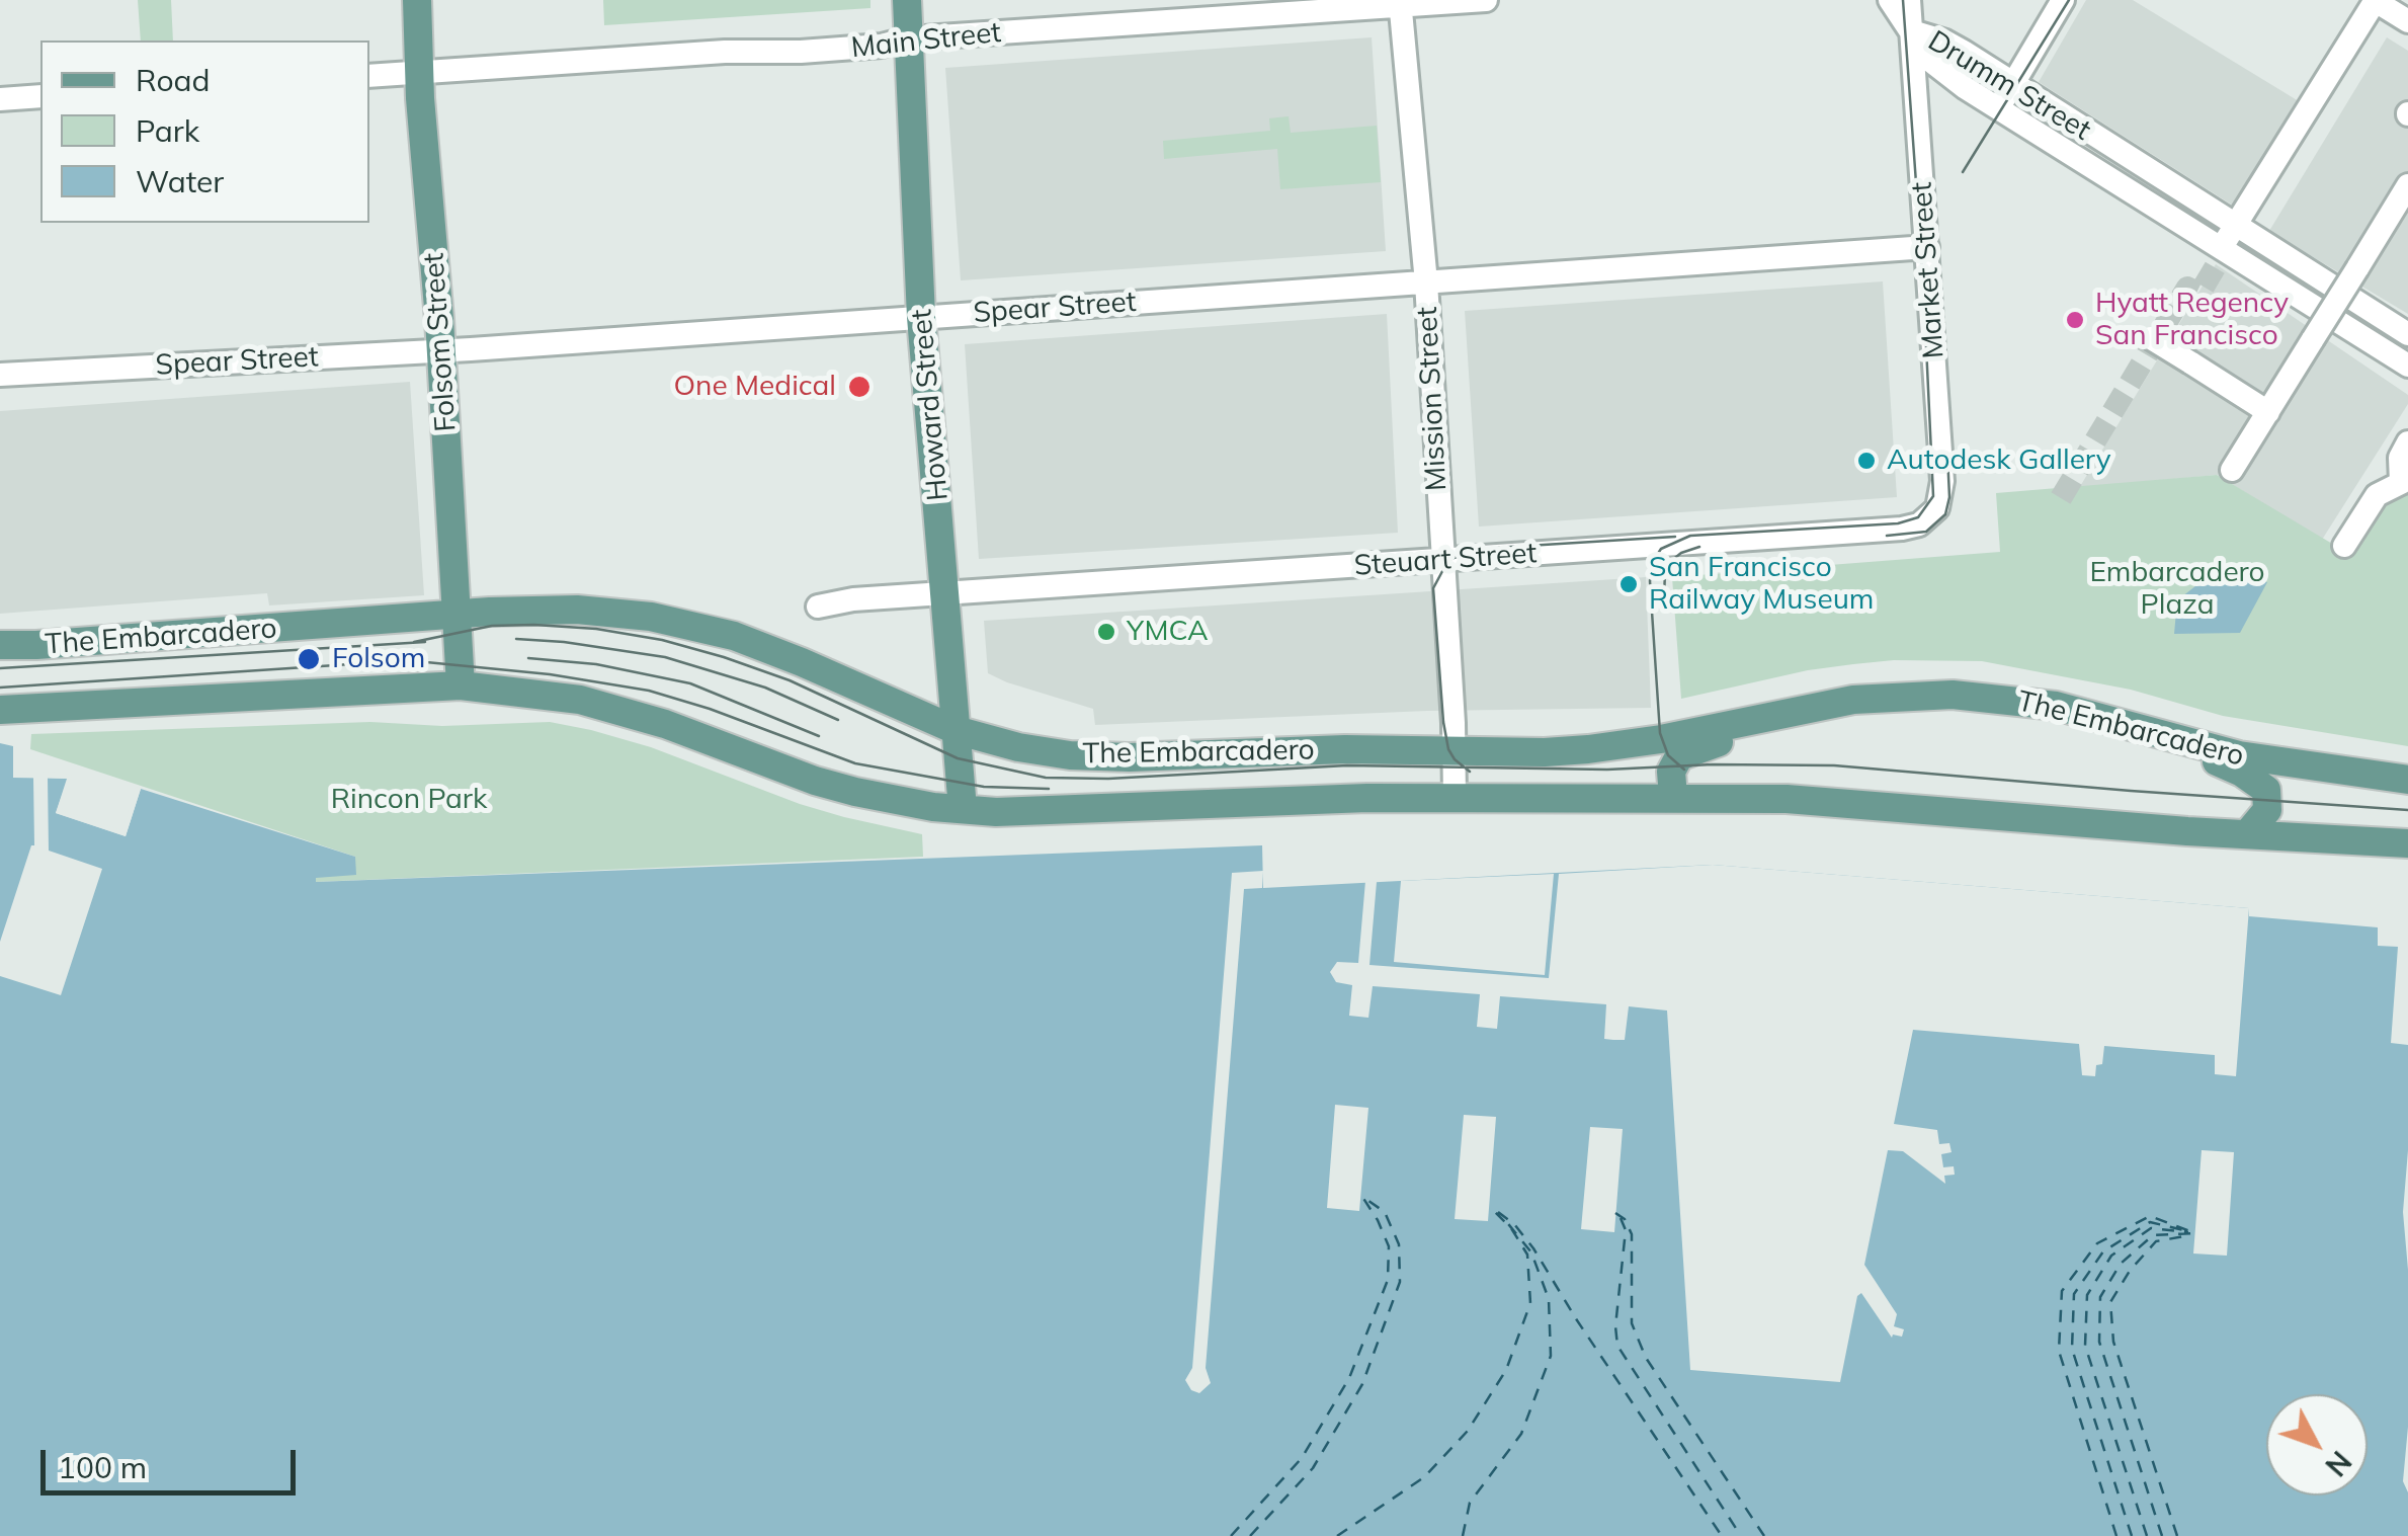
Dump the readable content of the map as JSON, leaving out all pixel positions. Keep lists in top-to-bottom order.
{
  "streets": {
    "main road": ["Folsom Street", "Howard Street", "The Embarcadero"],
    "street": [
      "Main Street",
      "Drumm Street",
      "Market Street",
      "Spear Street",
      "Mission Street",
      "Steuart Street"
    ]
  },
  "crossings": [
    ["Main Street", "Folsom Street"],
    ["Main Street", "Mission Street"],
    ["Main Street", "Howard Street"],
    ["Drumm Street", "Market Street"],
    ["Market Street", "Spear Street"],
    ["Market Street", "Steuart Street"],
    ["Spear Street", "Folsom Street"],
    ["Spear Street", "Mission Street"],
    ["Spear Street", "Howard Street"],
    ["Folsom Street", "The Embarcadero"],
    ["Mission Street", "Steuart Street"],
    ["Mission Street", "The Embarcadero"],
    ["Howard Street", "Steuart Street"],
    ["Howard Street", "The Embarcadero"]
  ],
  "parks": ["Embarcadero Plaza", "Rincon Park"],
  "places": [
    "Hyatt Regency San Francisco",
    "One Medical",
    "Autodesk Gallery",
    "San Francisco Railway Museum",
    "YMCA",
    "Folsom"
  ],
  "legend": ["Road", "Park", "Water"],
  "scale_bar": "100 m",
  "north": "bottom right"
}
